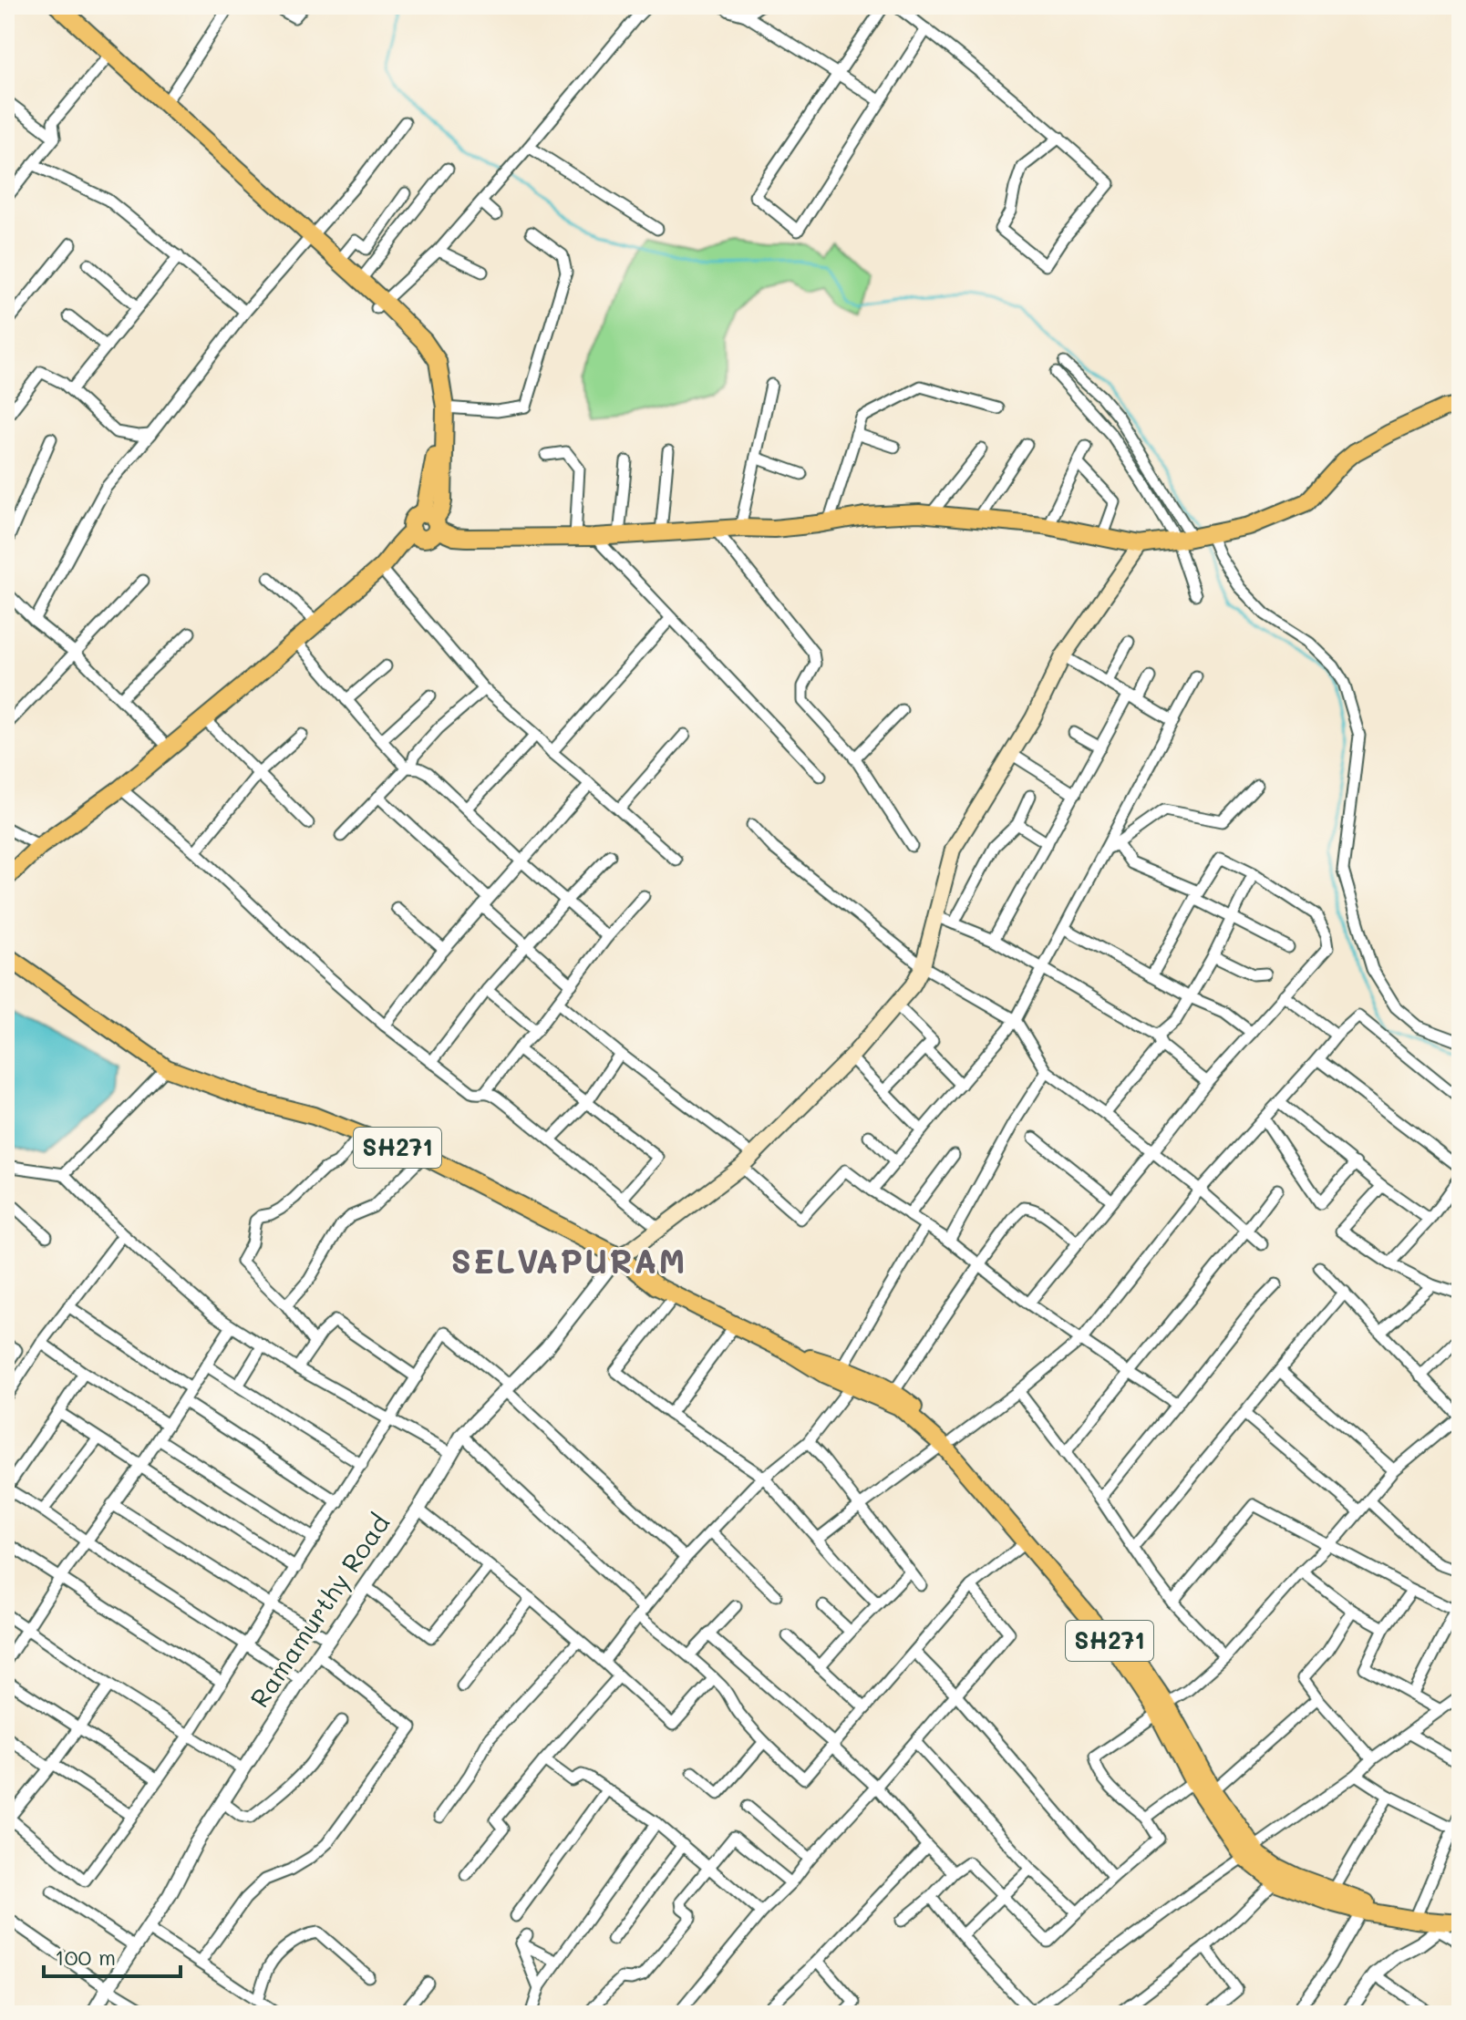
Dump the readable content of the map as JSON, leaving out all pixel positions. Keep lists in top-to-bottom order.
{
  "streets": {
    "main road": ["SH271"],
    "street": ["Ramamurthy Road"]
  },
  "crossings": [
    ["SH271", "Ramamurthy Road"]
  ],
  "districts": ["SELVAPURAM"],
  "scale_bar": "100 m"
}
